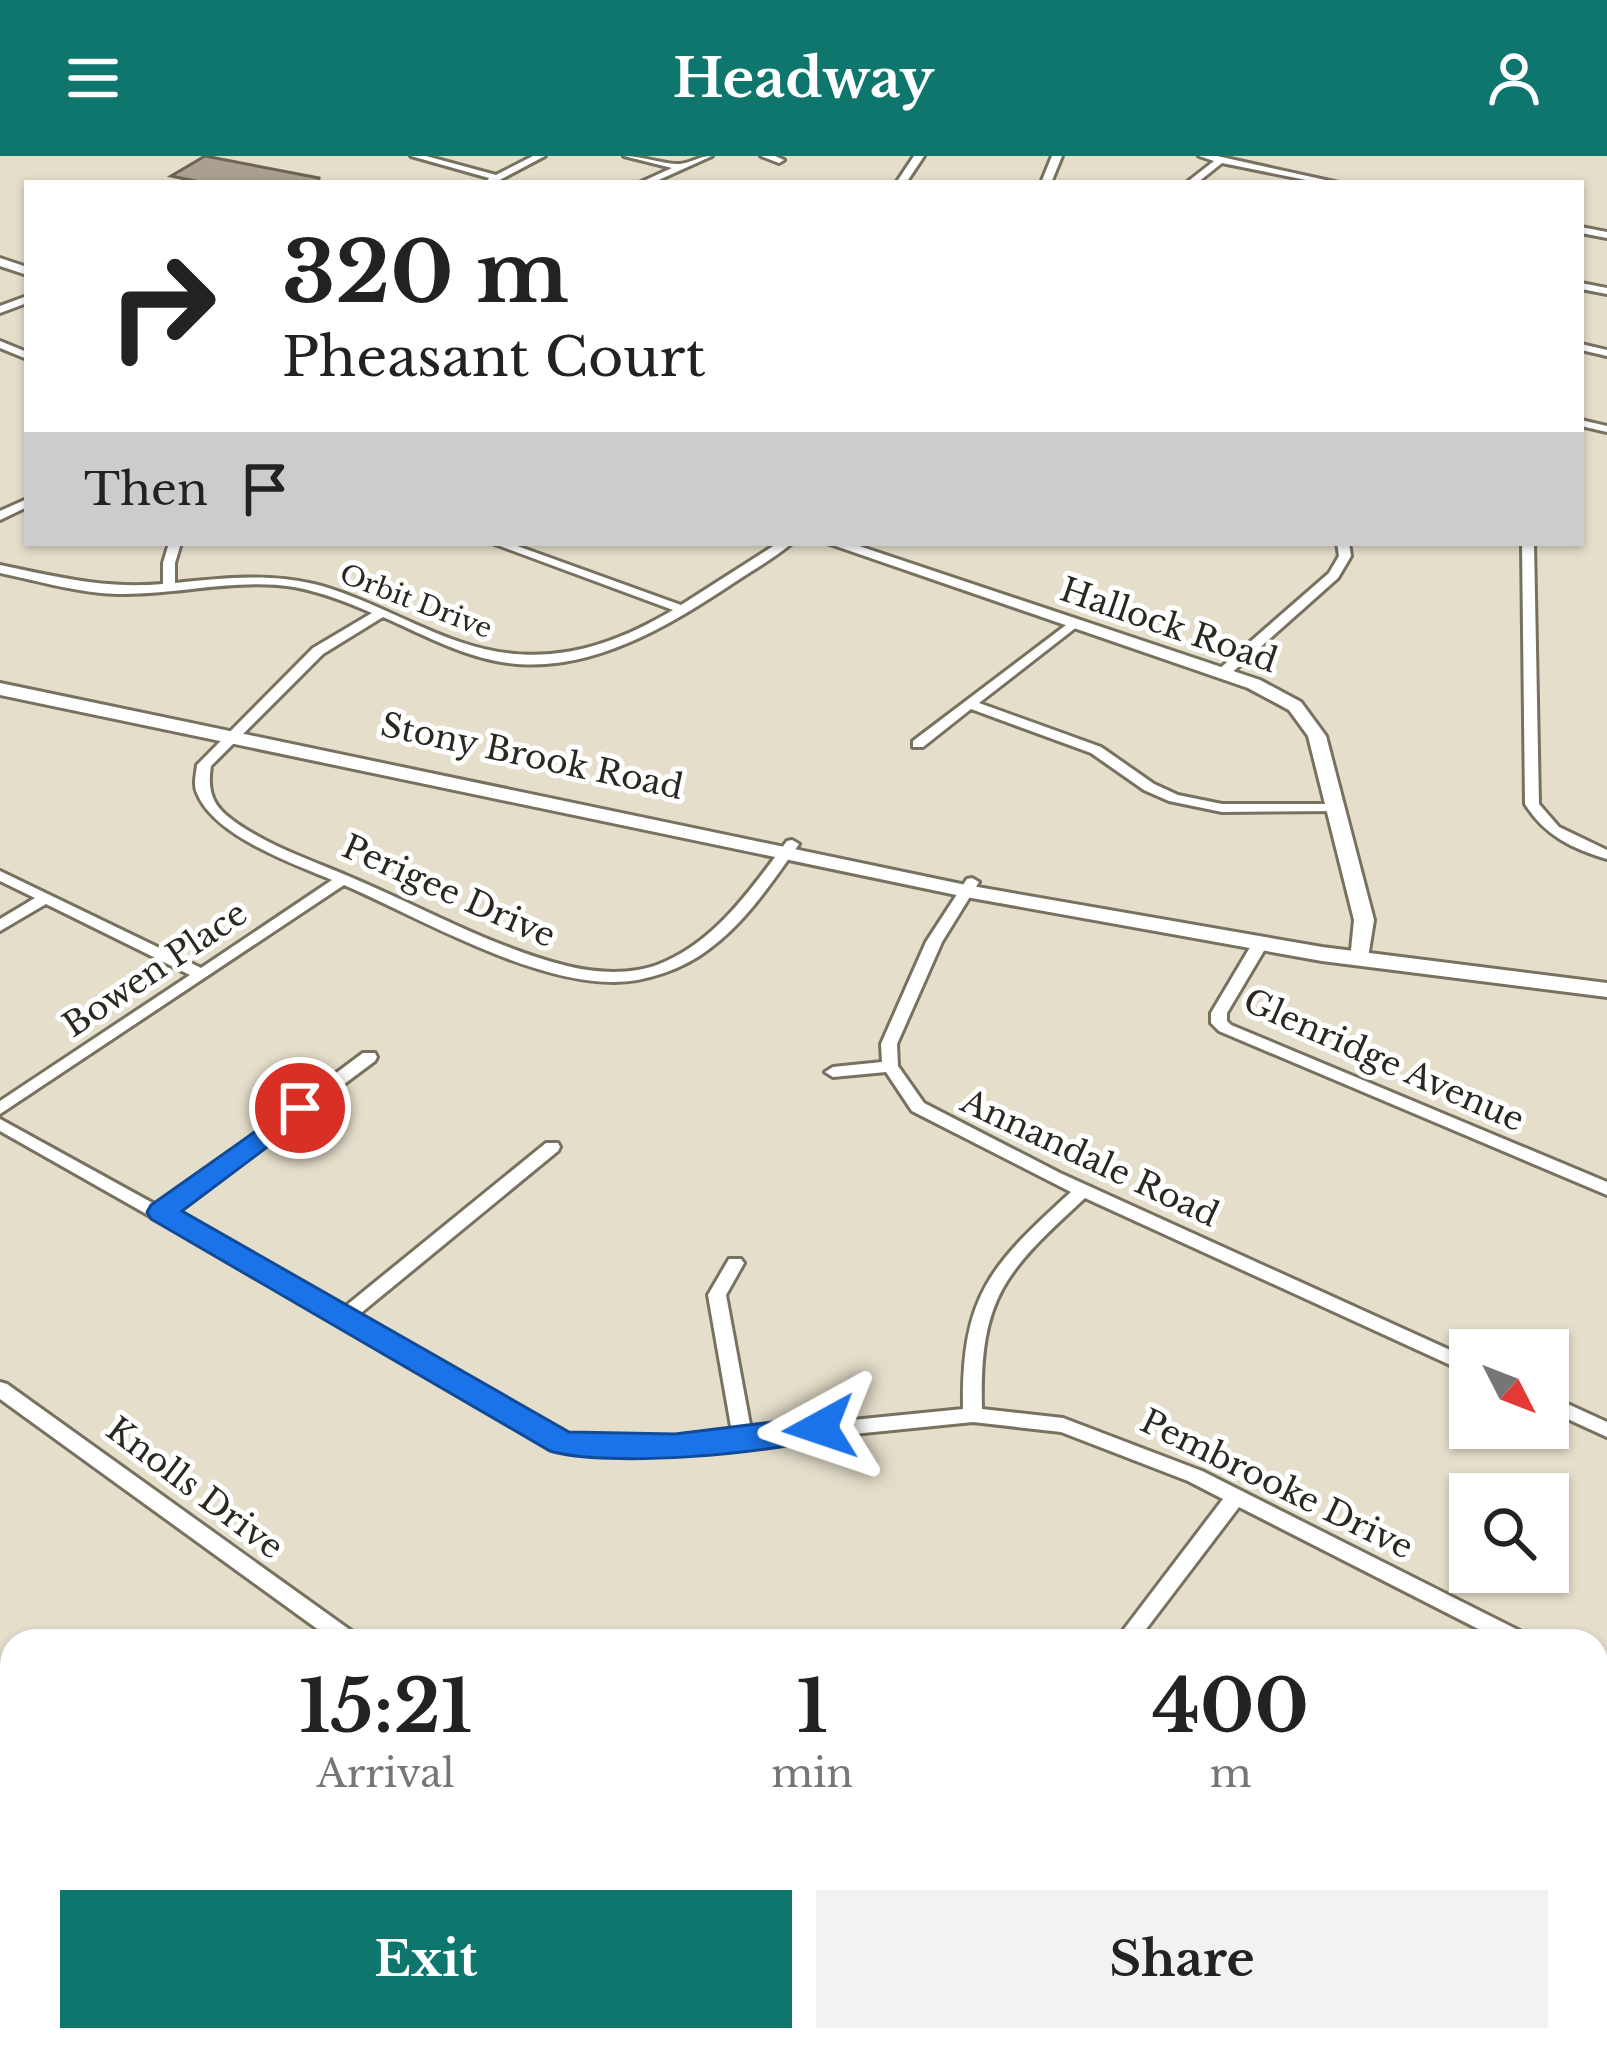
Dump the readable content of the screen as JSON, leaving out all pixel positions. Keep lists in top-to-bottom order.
{
  "streets": {
    "main road": ["Stony Brook Road"],
    "street": [
      "Orbit Drive",
      "Hallock Road",
      "Perigee Drive",
      "Bowen Place",
      "Glenridge Avenue",
      "Annandale Road",
      "Pembrooke Drive",
      "Knolls Drive"
    ]
  },
  "crossings": [
    ["Hallock Road", "Stony Brook Road"],
    ["Stony Brook Road", "Perigee Drive"],
    ["Stony Brook Road", "Glenridge Avenue"],
    ["Perigee Drive", "Bowen Place"]
  ],
  "north": "bottom right",
  "page": {
    "header": "Headway",
    "turn": ["320 m", "Pheasant Court"],
    "then": "Then",
    "eta": [
      "15:21",
      "Arrival",
      "1",
      "min",
      "400",
      "m"
    ],
    "buttons": ["Exit", "Share"]
  }
}
